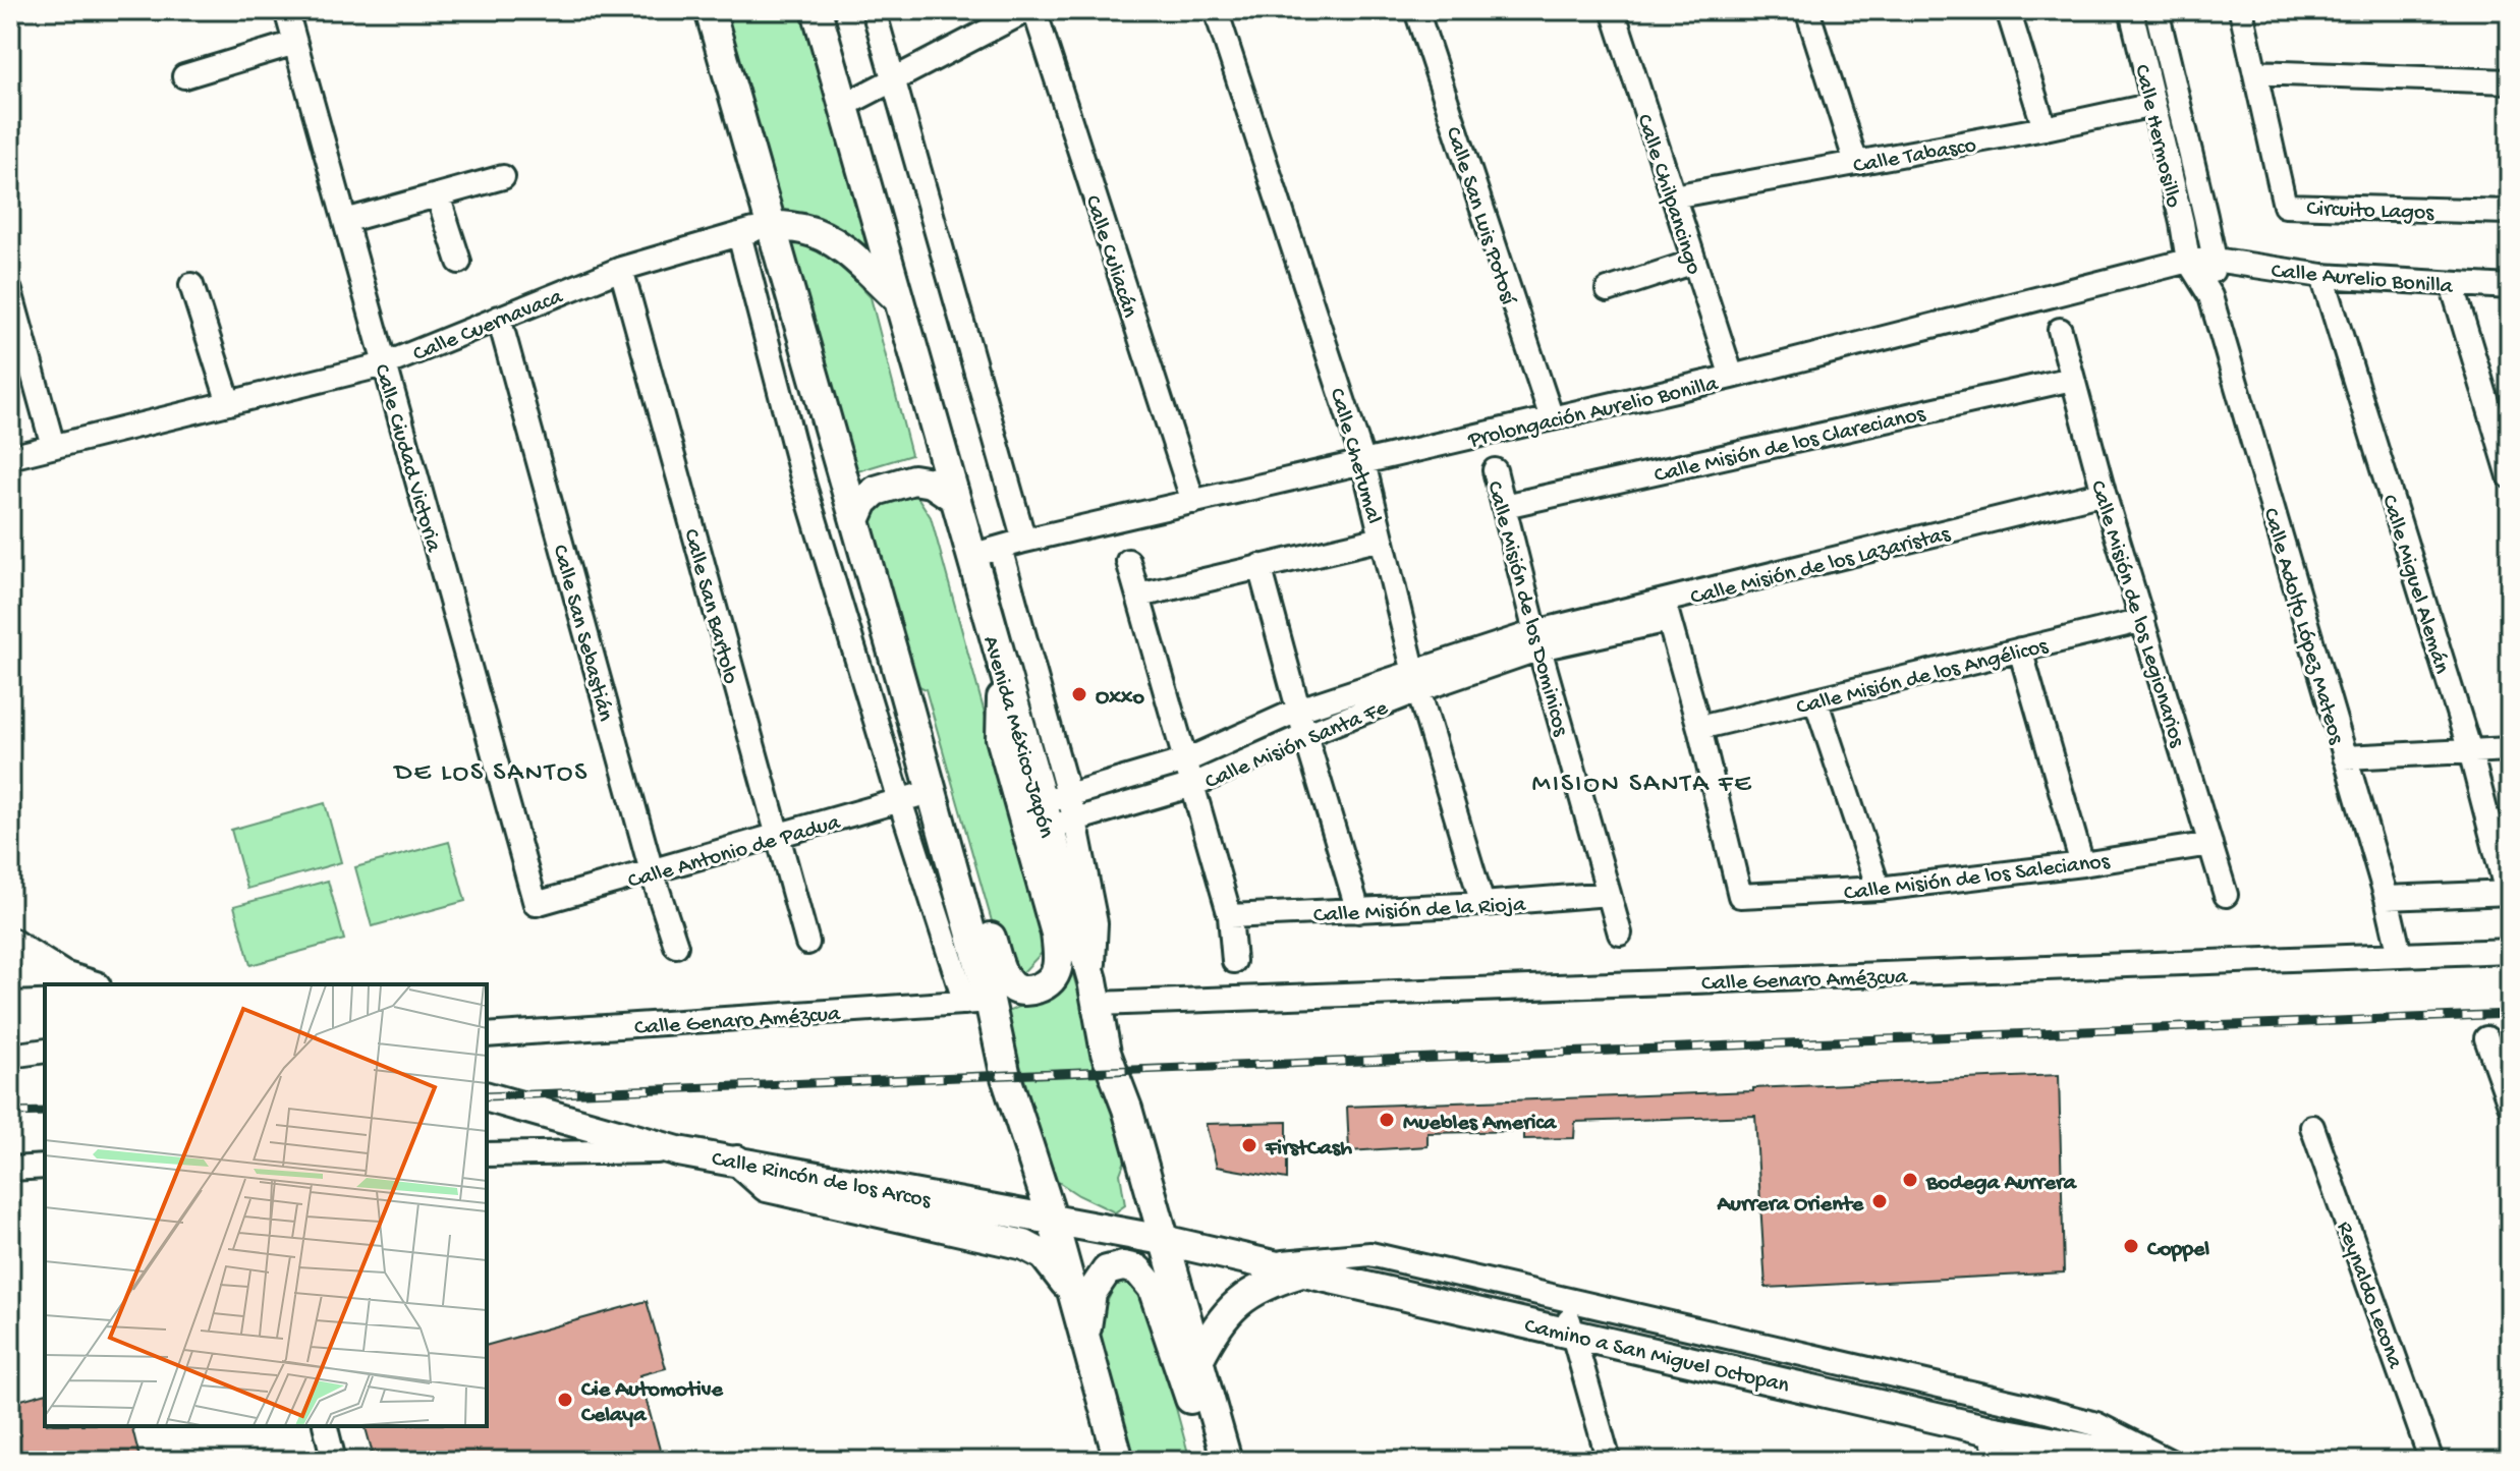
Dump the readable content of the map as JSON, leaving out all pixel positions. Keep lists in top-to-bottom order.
{
  "streets": {
    "main road": ["Avenida México-Japón", "Calle Rincón de los Arcos", "Camino a San Miguel Octopan"],
    "street": [
      "Calle Hermosillo",
      "Calle Tabasco",
      "Calle Chilpancingo",
      "Circuito Lagos",
      "Calle San Luis Potosí",
      "Calle Culiacán",
      "Calle Aurelio Bonilla",
      "Calle Cuernavaca",
      "Prolongación Aurelio Bonilla",
      "Calle Misión de los Clarecianos",
      "Calle Chetumal",
      "Calle Ciudad Victoria",
      "Calle Misión de los Lazaristas",
      "Calle Miguel Alemán",
      "Calle San Bartolo",
      "Calle Misión de los Dominicos",
      "Calle Misión de los Legionarios",
      "Calle Adolfo López Mateos",
      "Calle San Sebastián",
      "Calle Misión de los Angélicos",
      "Calle Misión Santa Fe",
      "Calle Antonio de Padua",
      "Calle Misión de los Salecianos",
      "Calle Misión de la Rioja",
      "Calle Genaro Amézcua",
      "Reynaldo Lecona"
    ]
  },
  "crossings": [
    ["Calle Hermosillo", "Calle Tabasco"],
    ["Calle Hermosillo", "Calle Aurelio Bonilla"],
    ["Calle Hermosillo", "Prolongación Aurelio Bonilla"],
    ["Calle Hermosillo", "Calle Adolfo López Mateos"],
    ["Calle Tabasco", "Calle Chilpancingo"],
    ["Calle Chilpancingo", "Prolongación Aurelio Bonilla"],
    ["Calle San Luis Potosí", "Prolongación Aurelio Bonilla"],
    ["Calle Culiacán", "Prolongación Aurelio Bonilla"],
    ["Calle Aurelio Bonilla", "Prolongación Aurelio Bonilla"],
    ["Calle Aurelio Bonilla", "Calle Miguel Alemán"],
    ["Calle Aurelio Bonilla", "Calle Adolfo López Mateos"],
    ["Calle Cuernavaca", "Calle Ciudad Victoria"],
    ["Calle Cuernavaca", "Calle San Bartolo"],
    ["Calle Cuernavaca", "Calle San Sebastián"],
    ["Prolongación Aurelio Bonilla", "Calle Chetumal"],
    ["Prolongación Aurelio Bonilla", "Calle Adolfo López Mateos"],
    ["Prolongación Aurelio Bonilla", "Avenida México-Japón"],
    ["Calle Misión de los Clarecianos", "Calle Misión de los Dominicos"],
    ["Calle Misión de los Clarecianos", "Calle Misión de los Legionarios"],
    ["Calle Chetumal", "Calle Misión Santa Fe"],
    ["Calle Chetumal", "Calle Misión de la Rioja"],
    ["Calle Ciudad Victoria", "Calle Antonio de Padua"],
    ["Calle Misión de los Lazaristas", "Calle Misión de los Dominicos"],
    ["Calle Misión de los Lazaristas", "Calle Misión de los Legionarios"],
    ["Calle Misión de los Lazaristas", "Calle Misión Santa Fe"],
    ["Calle San Bartolo", "Calle Antonio de Padua"],
    ["Calle Misión de los Dominicos", "Calle Misión Santa Fe"],
    ["Calle Misión de los Dominicos", "Calle Misión de la Rioja"],
    ["Calle Misión de los Legionarios", "Calle Misión de los Angélicos"],
    ["Calle Misión de los Legionarios", "Calle Misión de los Salecianos"],
    ["Calle Adolfo López Mateos", "Calle Genaro Amézcua"],
    ["Calle San Sebastián", "Calle Antonio de Padua"],
    ["Calle Misión de los Angélicos", "Calle Misión de los Salecianos"],
    ["Avenida México-Japón", "Calle Misión Santa Fe"],
    ["Avenida México-Japón", "Calle Genaro Amézcua"],
    ["Avenida México-Japón", "Calle Rincón de los Arcos"],
    ["Avenida México-Japón", "Camino a San Miguel Octopan"],
    ["Calle Rincón de los Arcos", "Camino a San Miguel Octopan"]
  ],
  "districts": ["DE LOS SANTOS", "MISION SANTA FE"],
  "places": [
    "Oxxo",
    "Muebles America",
    "FirstCash",
    "Bodega Aurrera",
    "Aurrera Oriente",
    "Coppel",
    "Cie Automotive Celaya"
  ]
}
